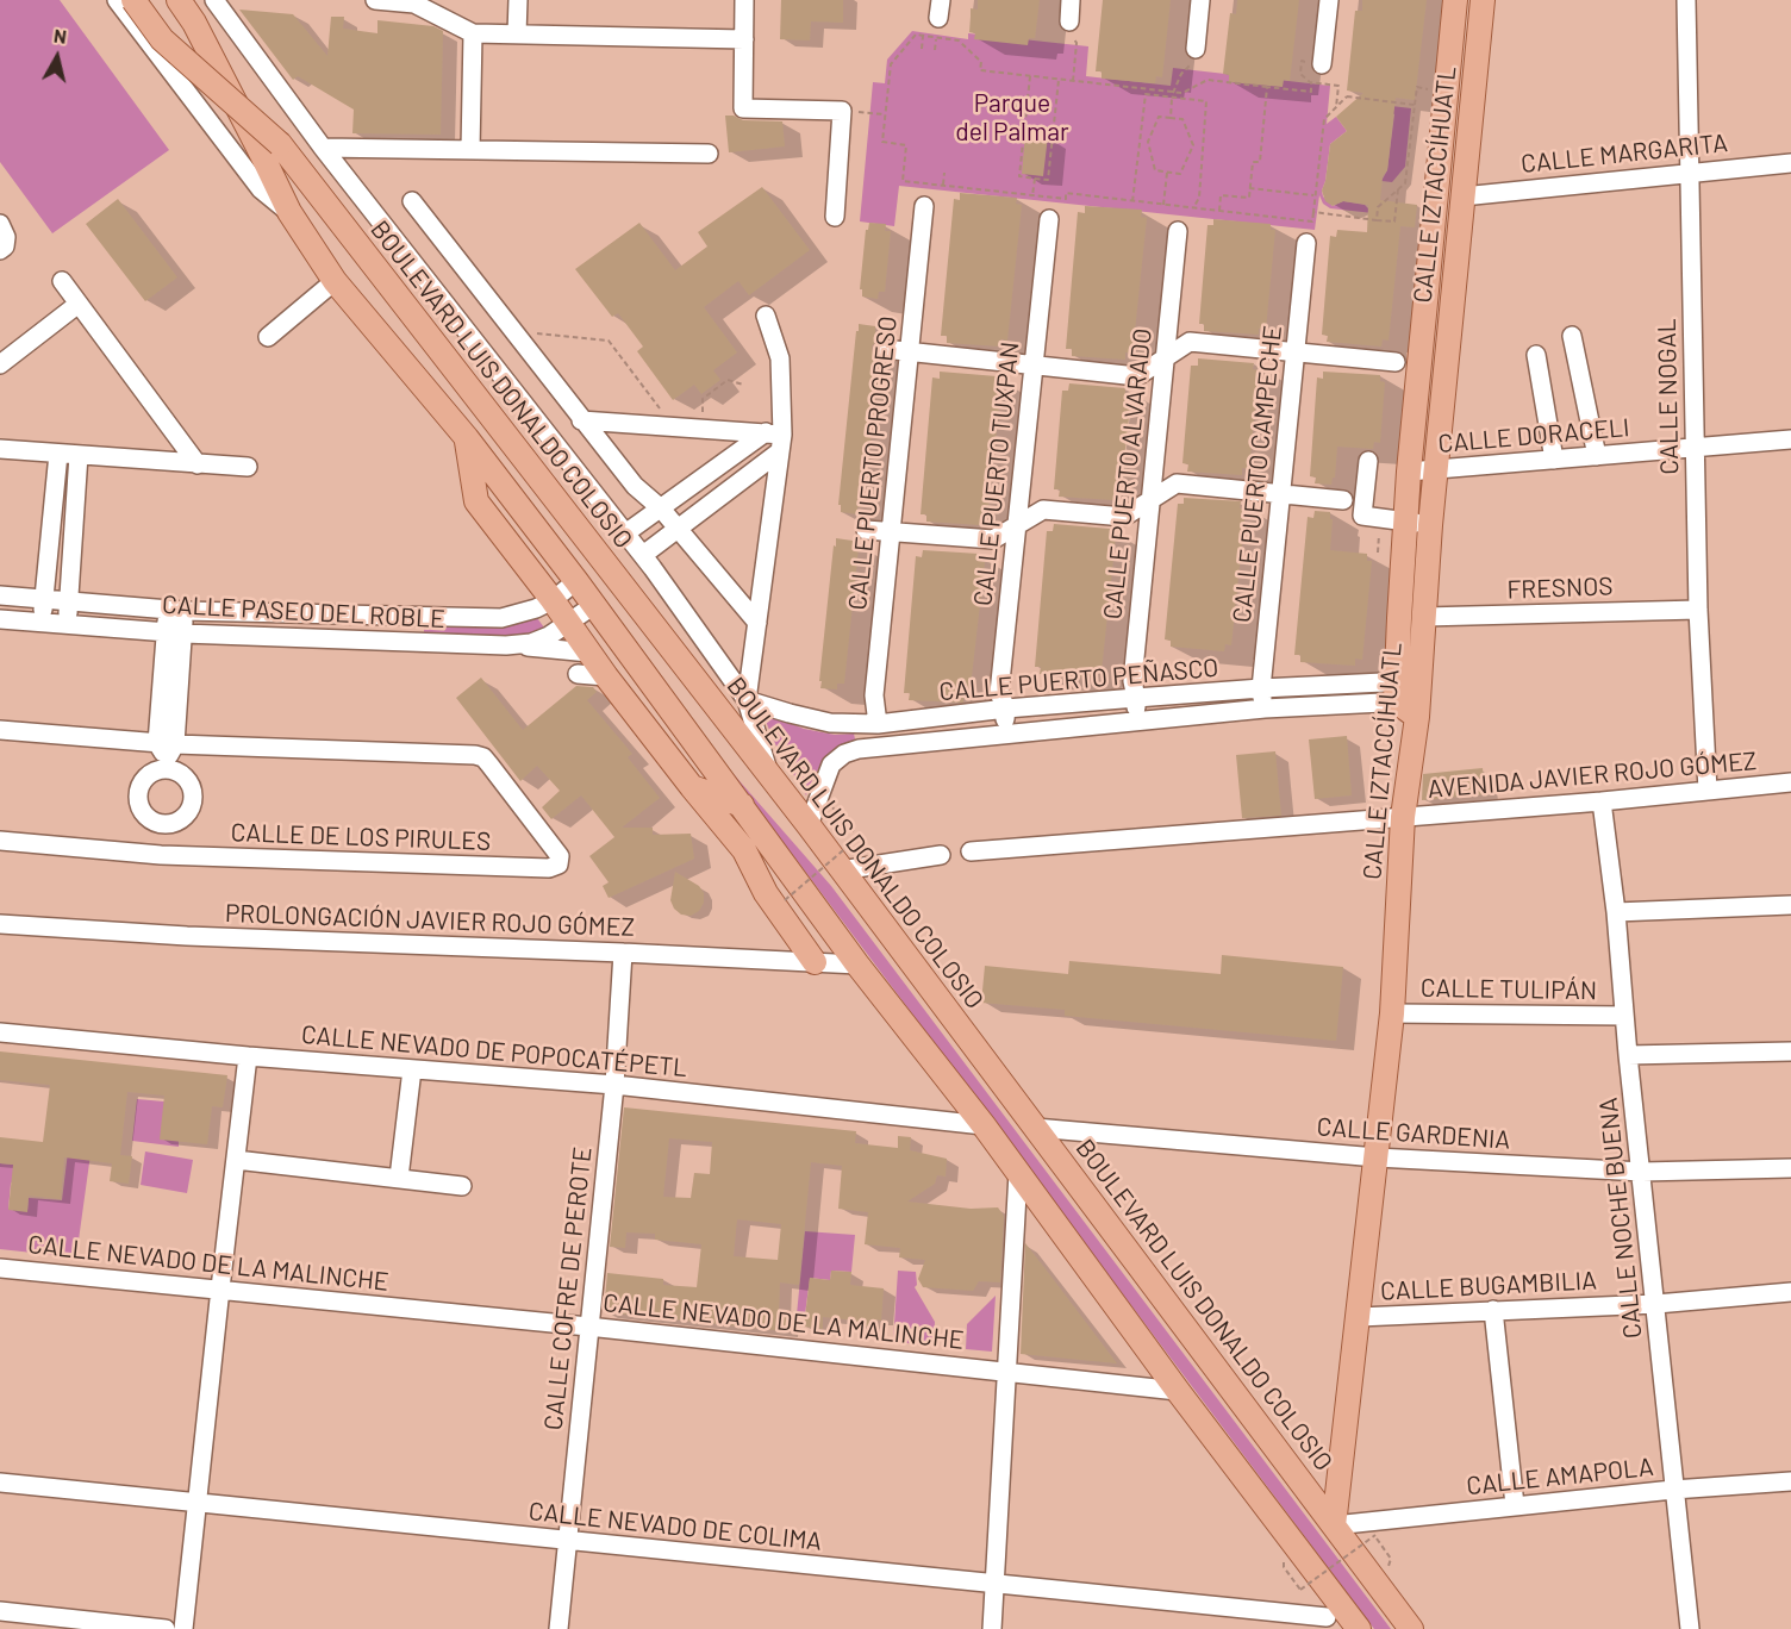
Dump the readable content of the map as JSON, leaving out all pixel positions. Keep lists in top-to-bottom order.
{
  "streets": {
    "main road": ["CALLE IZTACCÍHUATL", "BOULEVARD LUIS DONALDO COLOSIO"],
    "street": [
      "CALLE MARGARITA",
      "CALLE NOGAL",
      "CALLE DORACELI",
      "CALLE PUERTO PROGRESO",
      "CALLE PUERTO TUXPAN",
      "CALLE PUERTO ALVARADO",
      "CALLE PUERTO CAMPECHE",
      "FRESNOS",
      "CALLE PASEO DEL ROBLE",
      "CALLE PUERTO PEÑASCO",
      "AVENIDA JAVIER ROJO GÓMEZ",
      "CALLE DE LOS PIRULES",
      "PROLONGACIÓN JAVIER ROJO GÓMEZ",
      "CALLE TULIPÁN",
      "CALLE NEVADO DE POPOCATÉPETL",
      "CALLE GARDENIA",
      "CALLE NOCHE BUENA",
      "CALLE NEVADO DE LA MALINCHE",
      "CALLE BUGAMBILIA",
      "CALLE COFRE DE PEROTE",
      "CALLE AMAPOLA",
      "CALLE NEVADO DE COLIMA"
    ]
  },
  "crossings": [
    ["CALLE MARGARITA", "CALLE IZTACCÍHUATL"],
    ["CALLE MARGARITA", "CALLE NOGAL"],
    ["CALLE IZTACCÍHUATL", "BOULEVARD LUIS DONALDO COLOSIO"],
    ["CALLE IZTACCÍHUATL", "CALLE DORACELI"],
    ["CALLE IZTACCÍHUATL", "FRESNOS"],
    ["CALLE IZTACCÍHUATL", "CALLE PUERTO PEÑASCO"],
    ["CALLE IZTACCÍHUATL", "AVENIDA JAVIER ROJO GÓMEZ"],
    ["CALLE IZTACCÍHUATL", "CALLE TULIPÁN"],
    ["CALLE IZTACCÍHUATL", "CALLE GARDENIA"],
    ["CALLE IZTACCÍHUATL", "CALLE BUGAMBILIA"],
    ["CALLE IZTACCÍHUATL", "CALLE AMAPOLA"],
    ["BOULEVARD LUIS DONALDO COLOSIO", "CALLE PUERTO PEÑASCO"],
    ["BOULEVARD LUIS DONALDO COLOSIO", "CALLE GARDENIA"],
    ["BOULEVARD LUIS DONALDO COLOSIO", "CALLE AMAPOLA"],
    ["CALLE NOGAL", "CALLE DORACELI"],
    ["CALLE NOGAL", "FRESNOS"],
    ["CALLE NOGAL", "AVENIDA JAVIER ROJO GÓMEZ"],
    ["CALLE PUERTO PROGRESO", "CALLE PUERTO PEÑASCO"],
    ["CALLE PUERTO TUXPAN", "CALLE PUERTO PEÑASCO"],
    ["CALLE PUERTO ALVARADO", "CALLE PUERTO PEÑASCO"],
    ["CALLE PUERTO CAMPECHE", "CALLE PUERTO PEÑASCO"],
    ["AVENIDA JAVIER ROJO GÓMEZ", "CALLE NOCHE BUENA"],
    ["PROLONGACIÓN JAVIER ROJO GÓMEZ", "CALLE COFRE DE PEROTE"],
    ["CALLE TULIPÁN", "CALLE NOCHE BUENA"],
    ["CALLE NEVADO DE POPOCATÉPETL", "CALLE COFRE DE PEROTE"],
    ["CALLE GARDENIA", "CALLE NOCHE BUENA"],
    ["CALLE NOCHE BUENA", "CALLE BUGAMBILIA"],
    ["CALLE NOCHE BUENA", "CALLE AMAPOLA"],
    ["CALLE NEVADO DE LA MALINCHE", "CALLE COFRE DE PEROTE"],
    ["CALLE COFRE DE PEROTE", "CALLE NEVADO DE COLIMA"]
  ],
  "parks": ["Parque del Palmar"],
  "north": "top"
}
